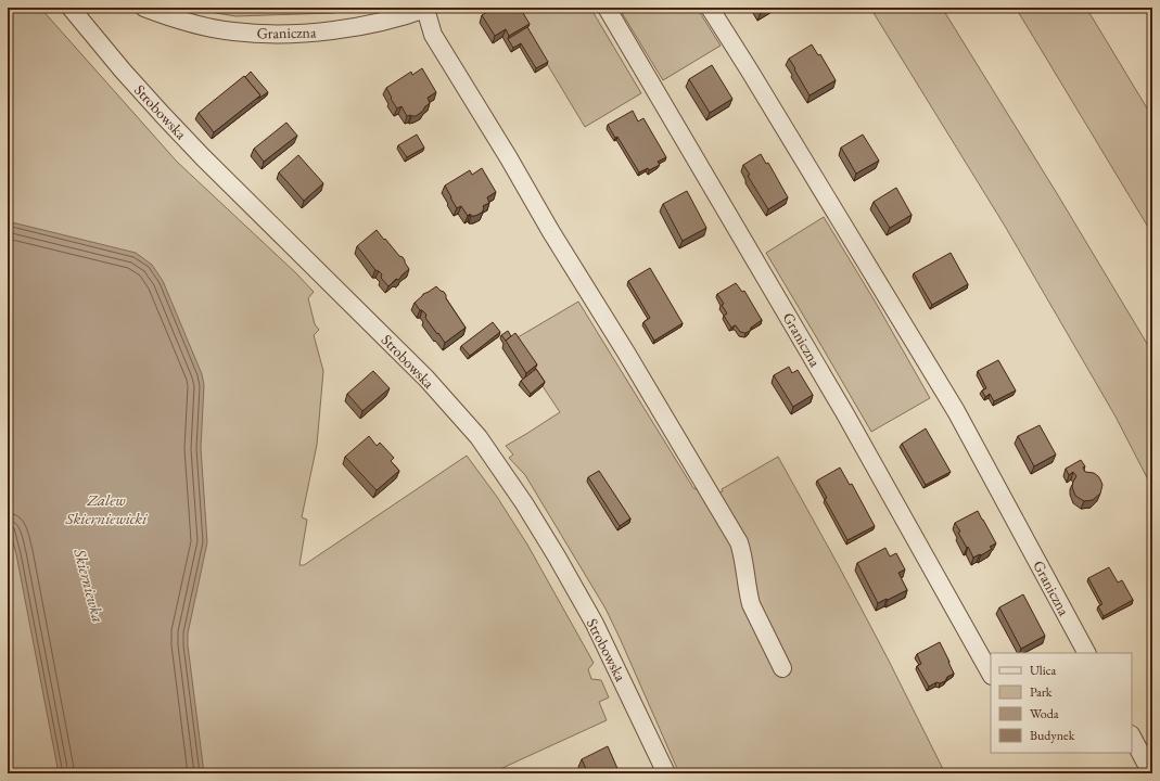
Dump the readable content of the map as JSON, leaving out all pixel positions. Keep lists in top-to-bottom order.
{
  "streets": {
    "street": ["Graniczna", "Strobowska"]
  },
  "water": ["Zalew Skierniewicki", "Skierniewka"],
  "legend": [
    "Ulica",
    "Park",
    "Woda",
    "Budynek"
  ]
}
